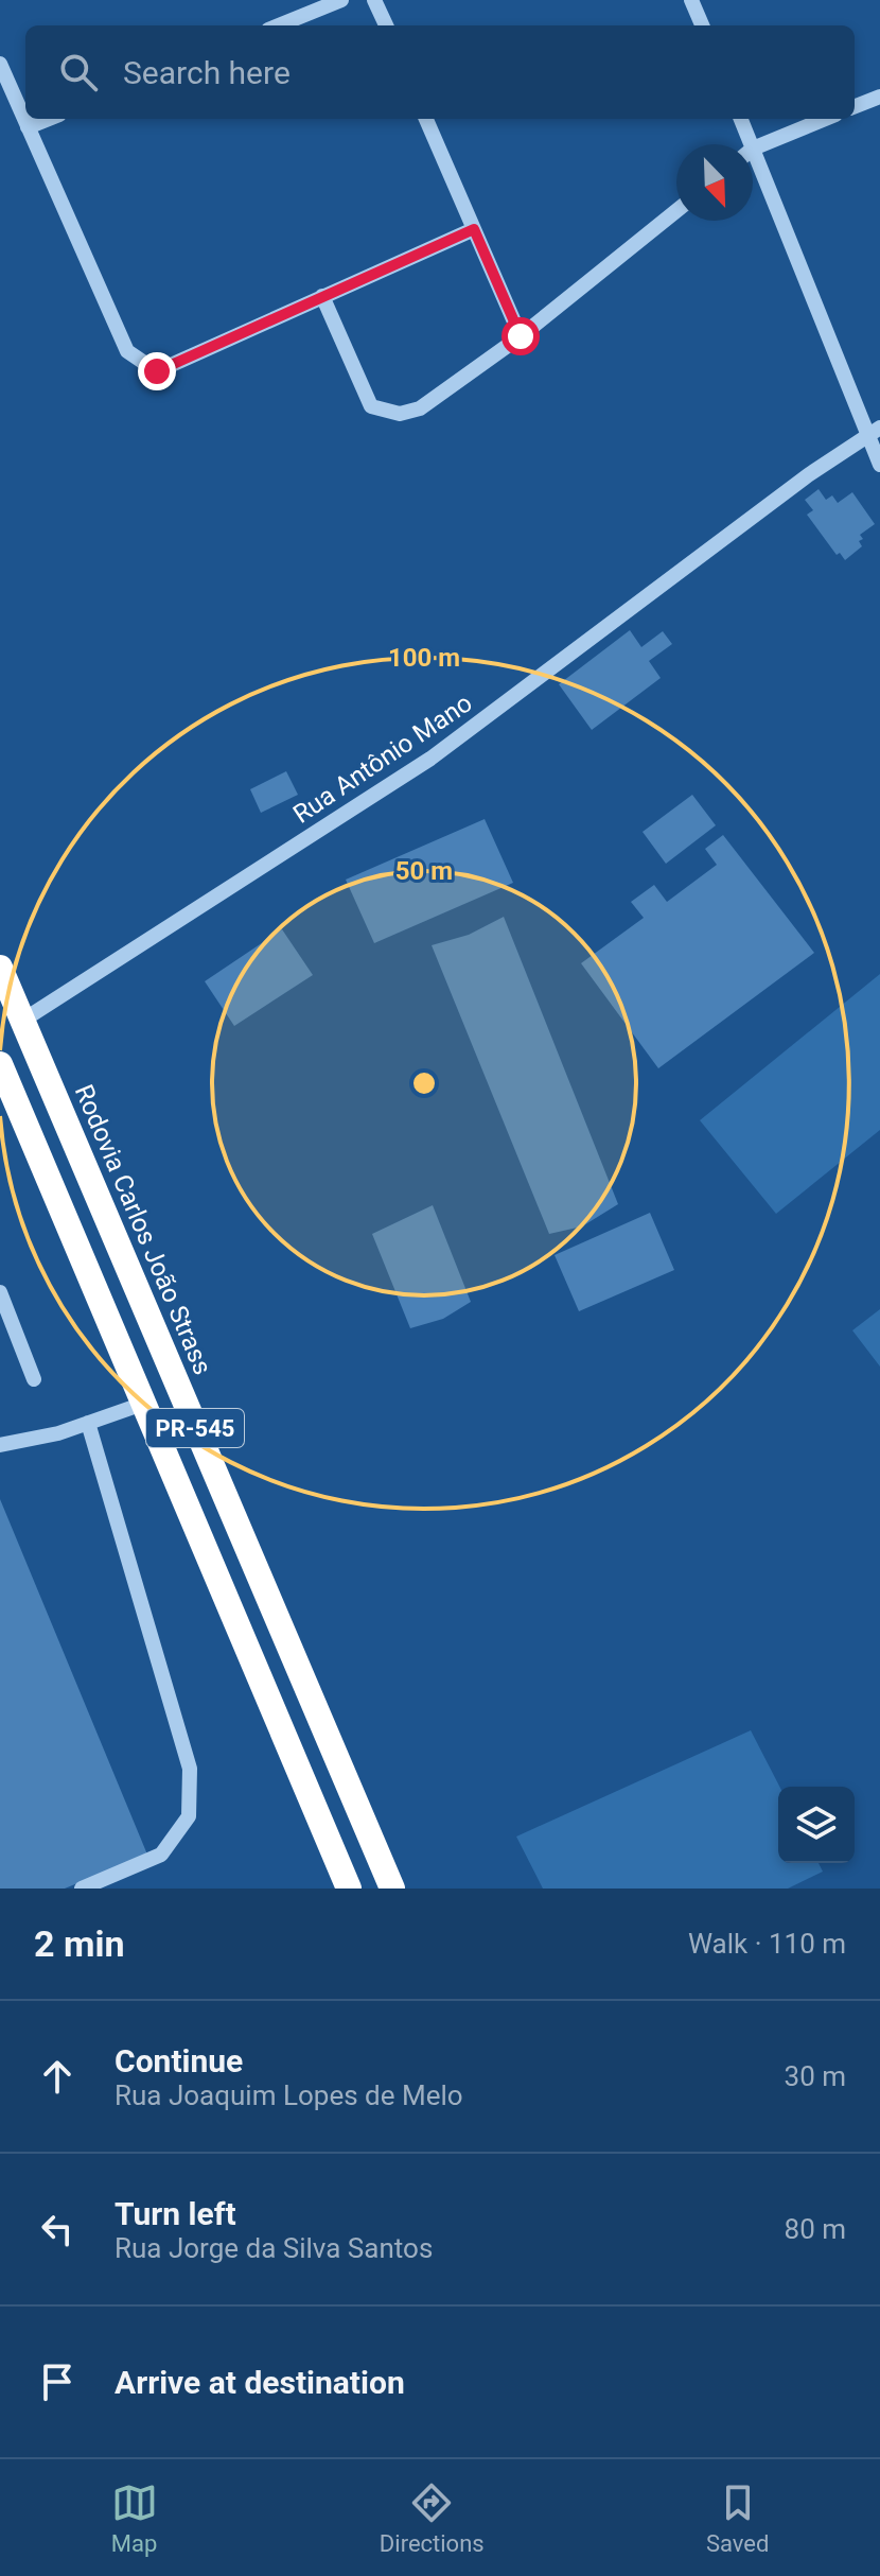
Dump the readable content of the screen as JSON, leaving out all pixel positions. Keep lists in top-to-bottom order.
{
  "streets": {
    "highway": ["Rodovia Carlos João Strass", "PR-545"],
    "street": ["Rua Antônio Mano"]
  },
  "crossings": [
    ["Rua Antônio Mano", "Rodovia Carlos João Strass"]
  ],
  "north": "bottom right",
  "page": {
    "search": "Search here",
    "heading": ["2 min", "Walk · 110 m"],
    "list": [
      ["Continue", "Rua Joaquim Lopes de Melo", "30 m"],
      ["Turn left", "Rua Jorge da Silva Santos", "80 m"],
      "Arrive at destination"
    ],
    "nav": ["Map", "Directions", "Saved"]
  },
  "rings": ["100 m", "50 m"]
}
